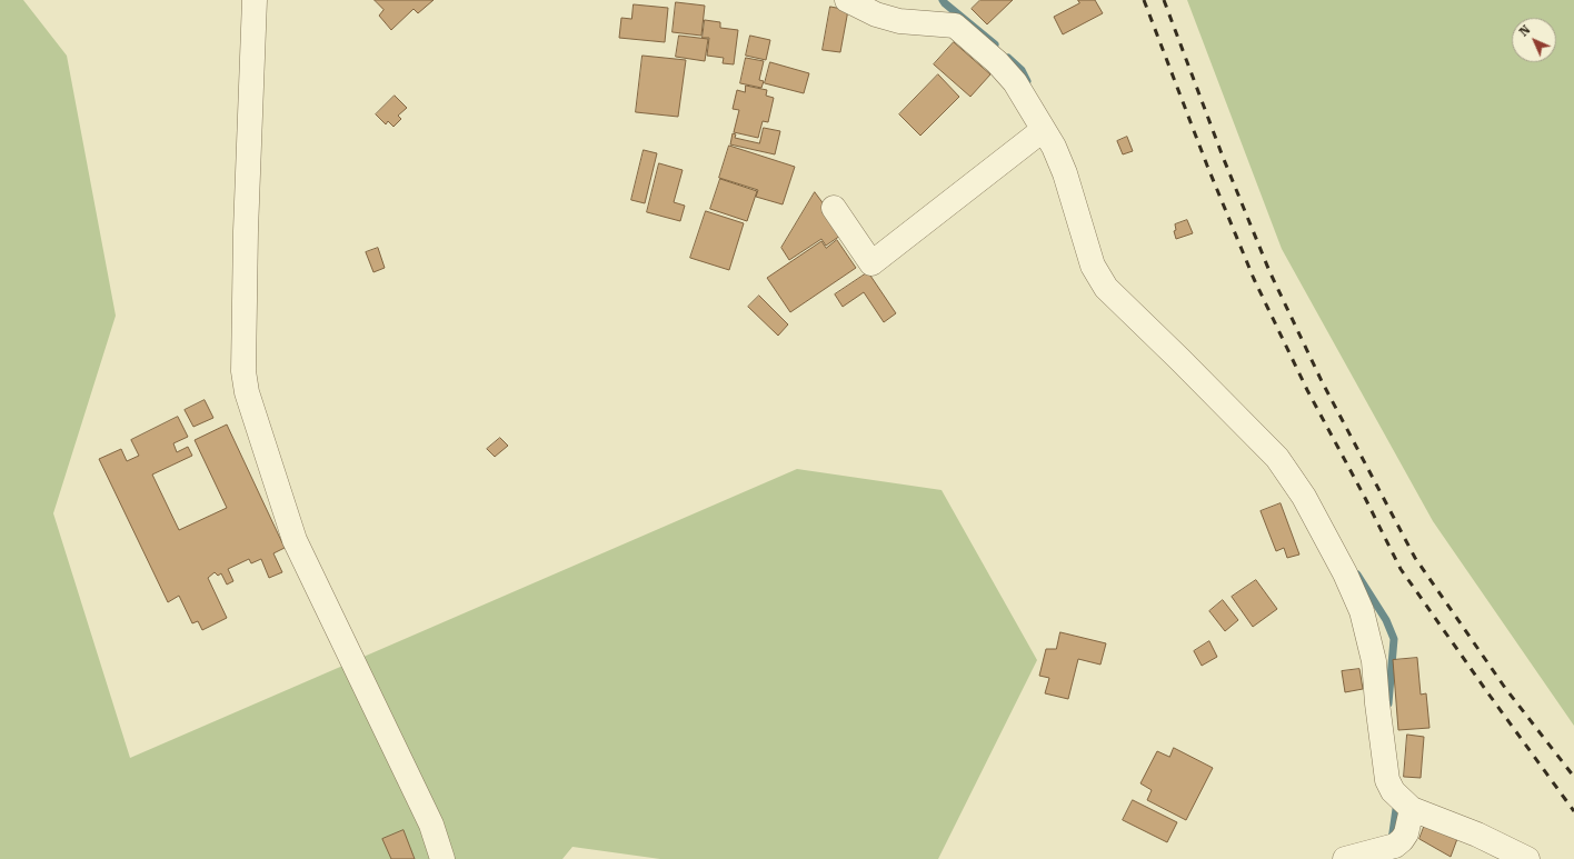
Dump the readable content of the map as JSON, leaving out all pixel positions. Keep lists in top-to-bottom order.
{
  "north": "top left"
}
